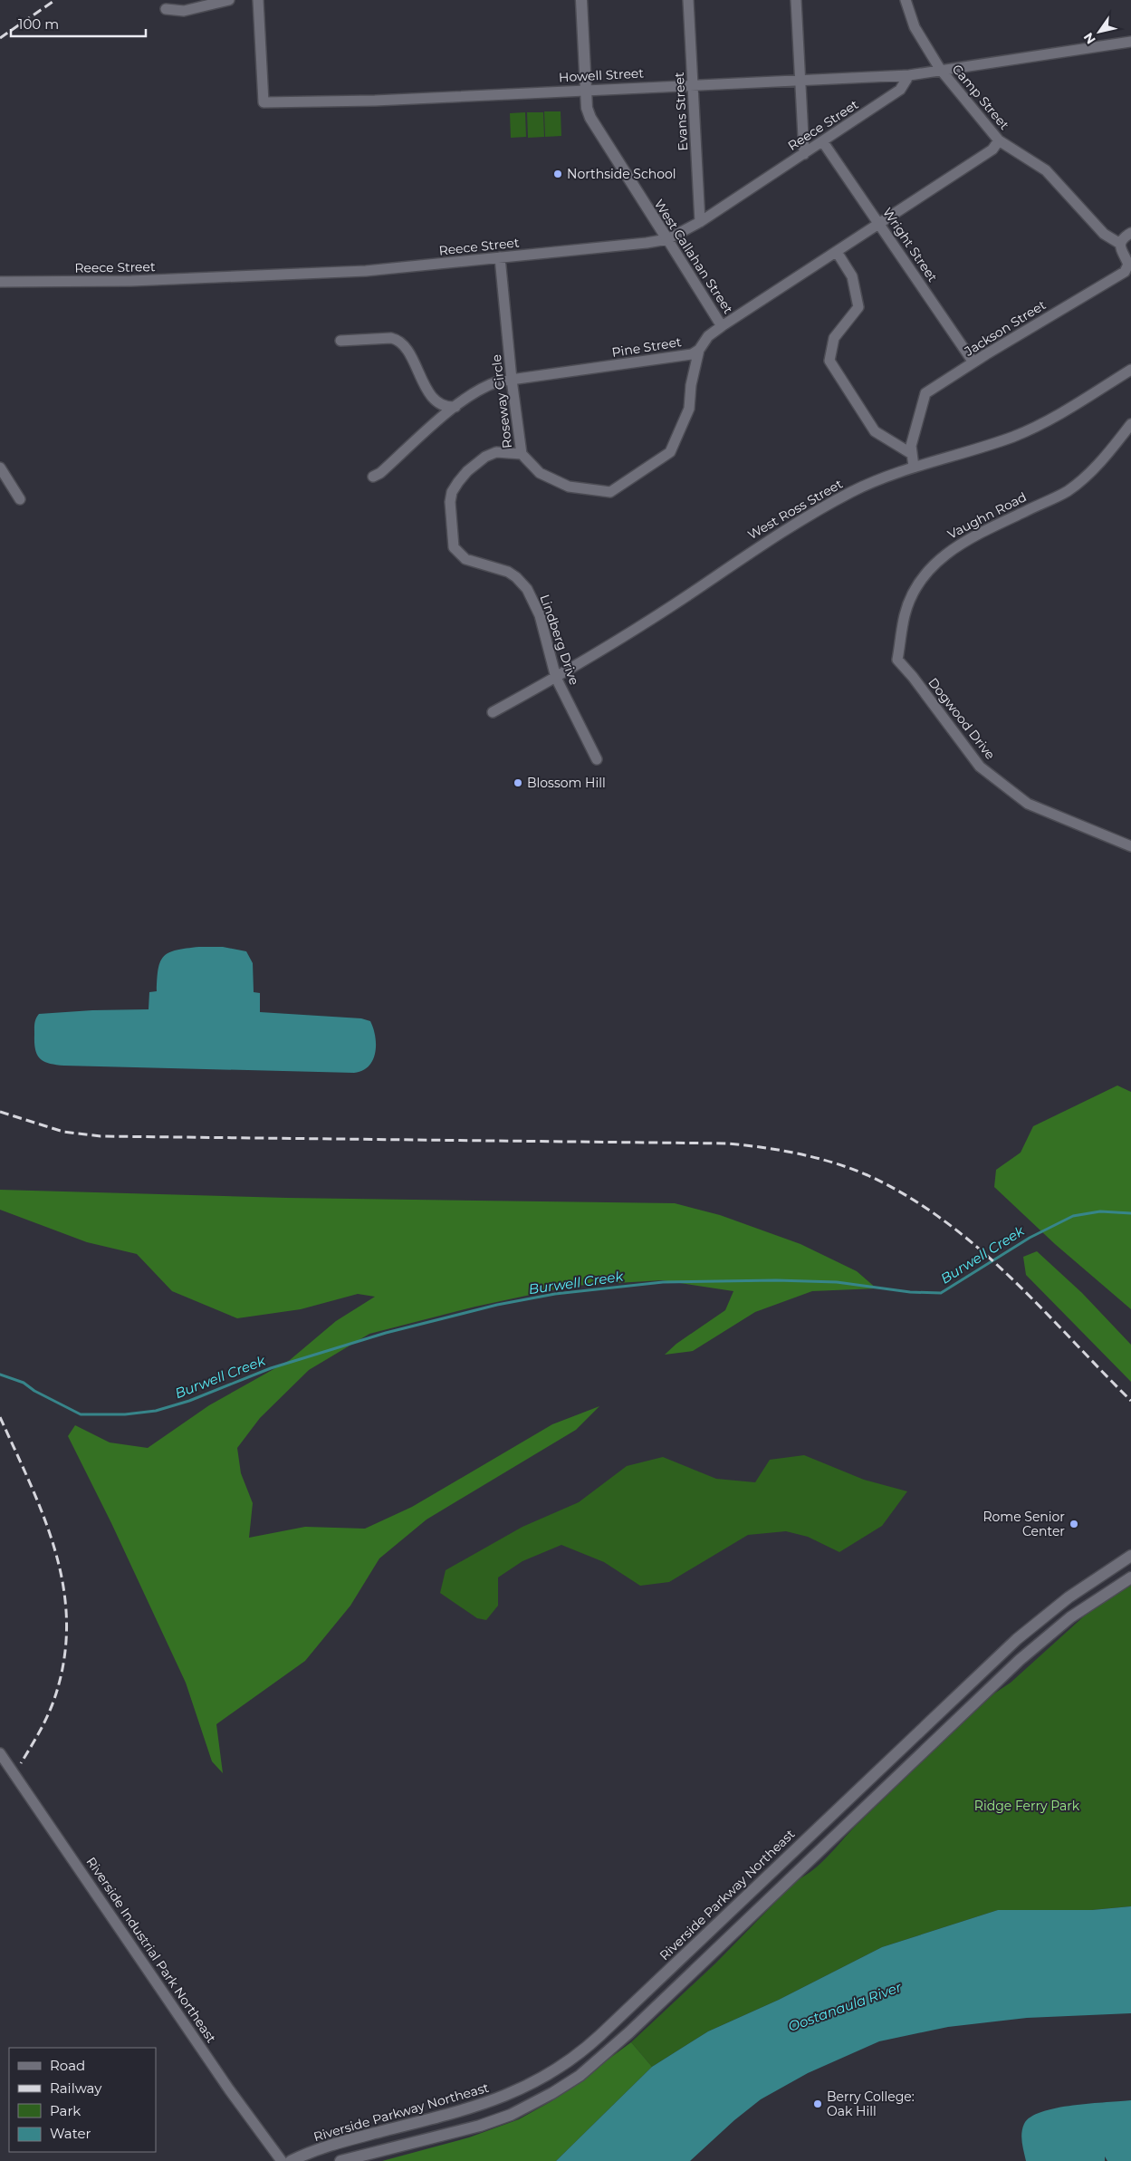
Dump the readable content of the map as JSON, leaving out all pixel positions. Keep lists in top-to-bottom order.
{
  "streets": {
    "main road": ["West Callahan Street", "Riverside Parkway Northeast"],
    "street": [
      "Howell Street",
      "Camp Street",
      "Evans Street",
      "Reece Street",
      "Wright Street",
      "Jackson Street",
      "Pine Street",
      "Roseway Circle",
      "West Ross Street",
      "Vaughn Road",
      "Lindberg Drive",
      "Dogwood Drive",
      "Riverside Industrial Park Northeast"
    ]
  },
  "crossings": [
    ["Howell Street", "Camp Street"],
    ["Howell Street", "Evans Street"],
    ["Howell Street", "Reece Street"],
    ["Howell Street", "West Callahan Street"],
    ["Camp Street", "Jackson Street"],
    ["Camp Street", "Pine Street"],
    ["Evans Street", "Reece Street"],
    ["Reece Street", "Wright Street"],
    ["Reece Street", "West Callahan Street"],
    ["Reece Street", "Roseway Circle"],
    ["Wright Street", "Jackson Street"],
    ["Wright Street", "Pine Street"],
    ["West Callahan Street", "Pine Street"],
    ["Jackson Street", "West Ross Street"],
    ["Pine Street", "Roseway Circle"],
    ["Roseway Circle", "Lindberg Drive"],
    ["West Ross Street", "Lindberg Drive"],
    ["Vaughn Road", "Dogwood Drive"]
  ],
  "water": ["Burwell Creek", "Oostanaula River"],
  "parks": ["Ridge Ferry Park"],
  "places": [
    "Northside School",
    "Blossom Hill",
    "Rome Senior Center",
    "Berry College: Oak Hill"
  ],
  "legend": [
    "Road",
    "Railway",
    "Park",
    "Water"
  ],
  "scale_bar": "100 m",
  "north": "bottom left"
}
